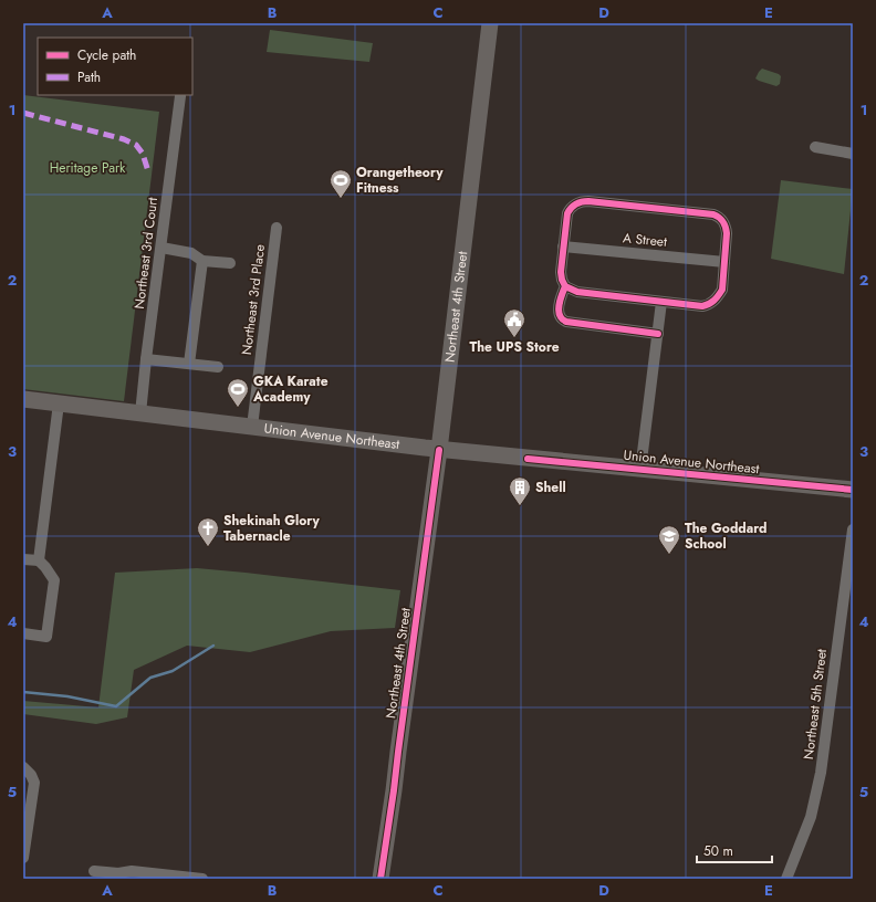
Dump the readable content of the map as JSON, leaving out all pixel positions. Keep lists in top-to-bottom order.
{
  "streets": {
    "main road": ["Northeast 4th Street", "Union Avenue Northeast"],
    "street": [
      "A Street",
      "Northeast 3rd Court",
      "Northeast 3rd Place",
      "Northeast 5th Street"
    ]
  },
  "crossings": [
    ["Northeast 3rd Court", "Union Avenue Northeast"],
    ["Northeast 3rd Place", "Union Avenue Northeast"],
    ["Northeast 4th Street", "Union Avenue Northeast"]
  ],
  "parks": ["Heritage Park"],
  "places": {
    "sports": ["Orangetheory Fitness", "GKA Karate Academy"],
    "public building": ["The UPS Store"],
    "building": ["Shell"],
    "church": ["Shekinah Glory Tabernacle"],
    "school or university": ["The Goddard School"]
  },
  "legend": ["Cycle path", "Path"],
  "scale_bar": "50 m",
  "grid": {
    "columns": [
      "A",
      "B",
      "C",
      "D",
      "E"
    ],
    "rows": [
      "1",
      "2",
      "3",
      "4",
      "5"
    ]
  }
}
